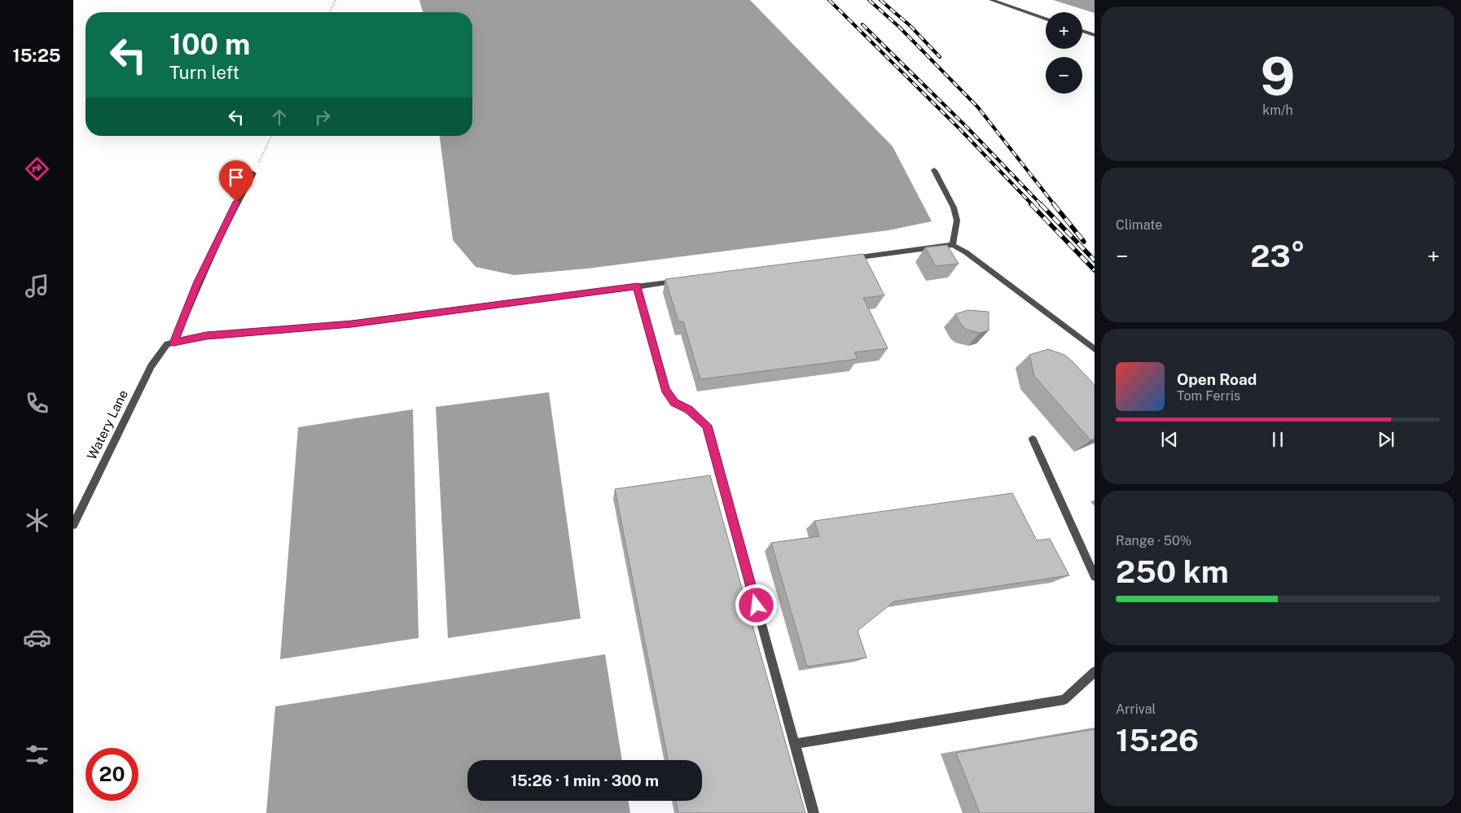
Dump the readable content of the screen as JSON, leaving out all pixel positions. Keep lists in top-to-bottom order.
{
  "streets": {
    "street": ["Watery Lane"]
  },
  "page": {
    "tabs": "15:25",
    "tile": [
      ["9", "km/h"],
      "Climate",
      ["Range · 50%", "250 km"],
      ["Arrival", "15:26"]
    ],
    "map_buttons": ["+", "−"],
    "turn": ["100 m", "Turn left"],
    "heat": ["−", "23°", "+"],
    "song": ["Open Road", "Tom Ferris"],
    "limit": "20",
    "trip": "15:26 · 1 min · 300 m"
  }
}
